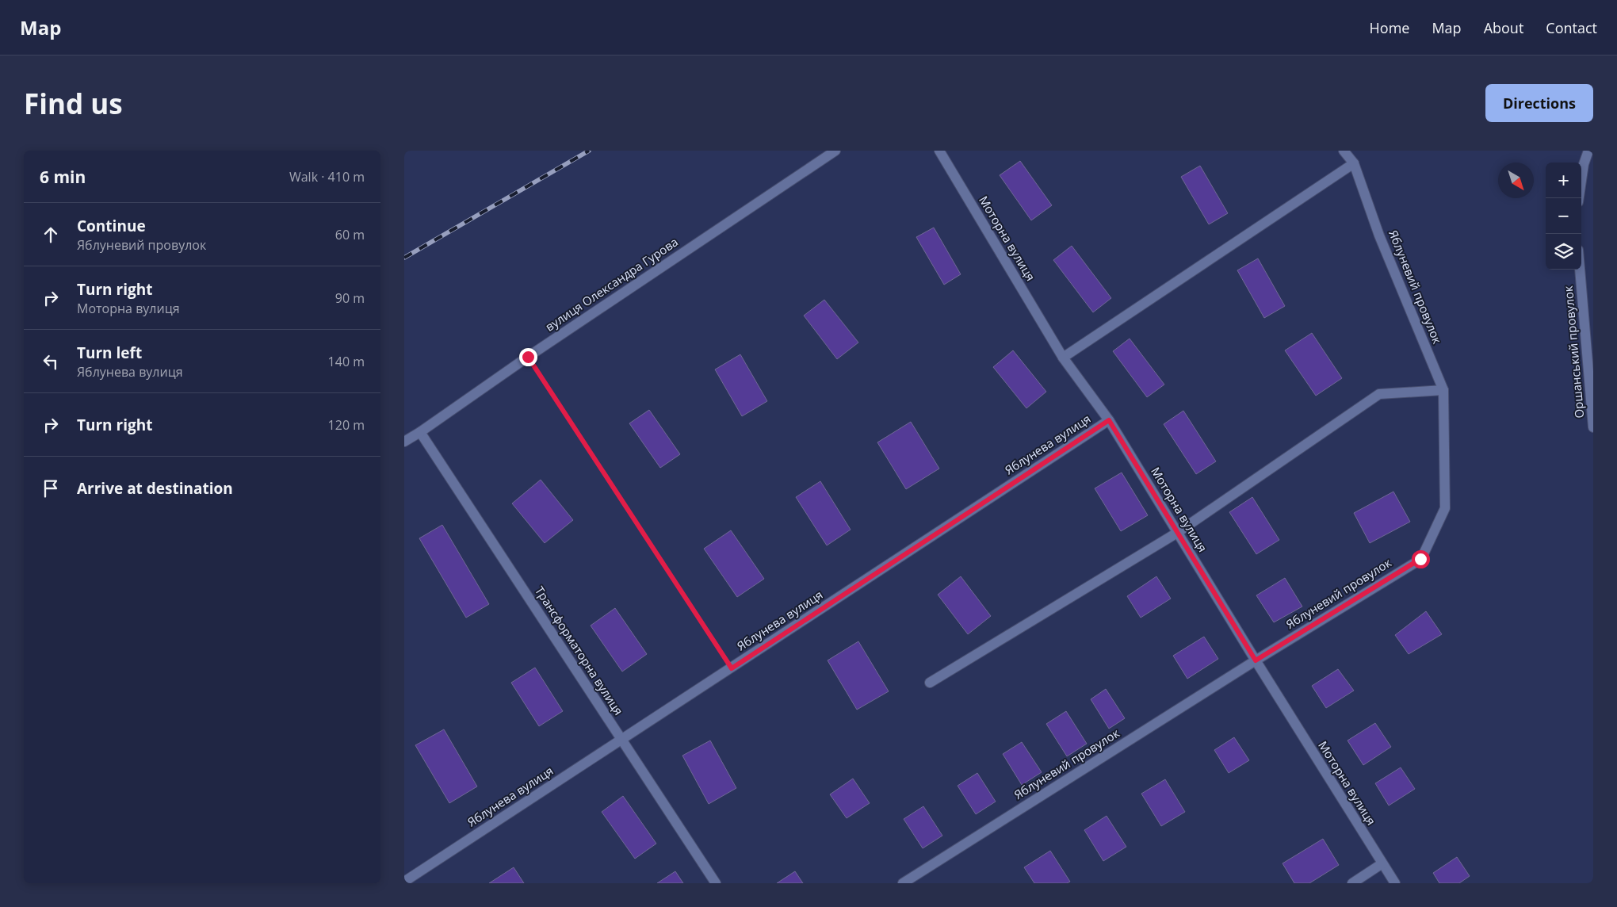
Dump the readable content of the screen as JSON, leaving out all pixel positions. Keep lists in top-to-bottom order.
{
  "streets": {
    "street": [
      "Моторна вулиця",
      "вулиця Олександра Гурова",
      "Яблуневий провулок",
      "Оршанський провулок",
      "Яблунева вулиця",
      "Трансформаторна вулиця"
    ]
  },
  "crossings": [
    ["Моторна вулиця", "Яблуневий провулок"],
    ["Моторна вулиця", "Яблунева вулиця"],
    ["вулиця Олександра Гурова", "Трансформаторна вулиця"],
    ["Яблунева вулиця", "Трансформаторна вулиця"]
  ],
  "north": "bottom right",
  "page": {
    "header": "Map",
    "nav": [
      "Home",
      "Map",
      "About",
      "Contact"
    ],
    "buttons": "Directions",
    "title": "Find us",
    "heading": ["6 min", "Walk · 410 m"],
    "map_buttons": ["+", "−"],
    "list": [
      ["Continue", "Яблуневий провулок", "60 m"],
      ["Turn right", "Моторна вулиця", "90 m"],
      ["Turn left", "Яблунева вулиця", "140 m"],
      ["Turn right", "120 m"],
      "Arrive at destination"
    ]
  }
}
